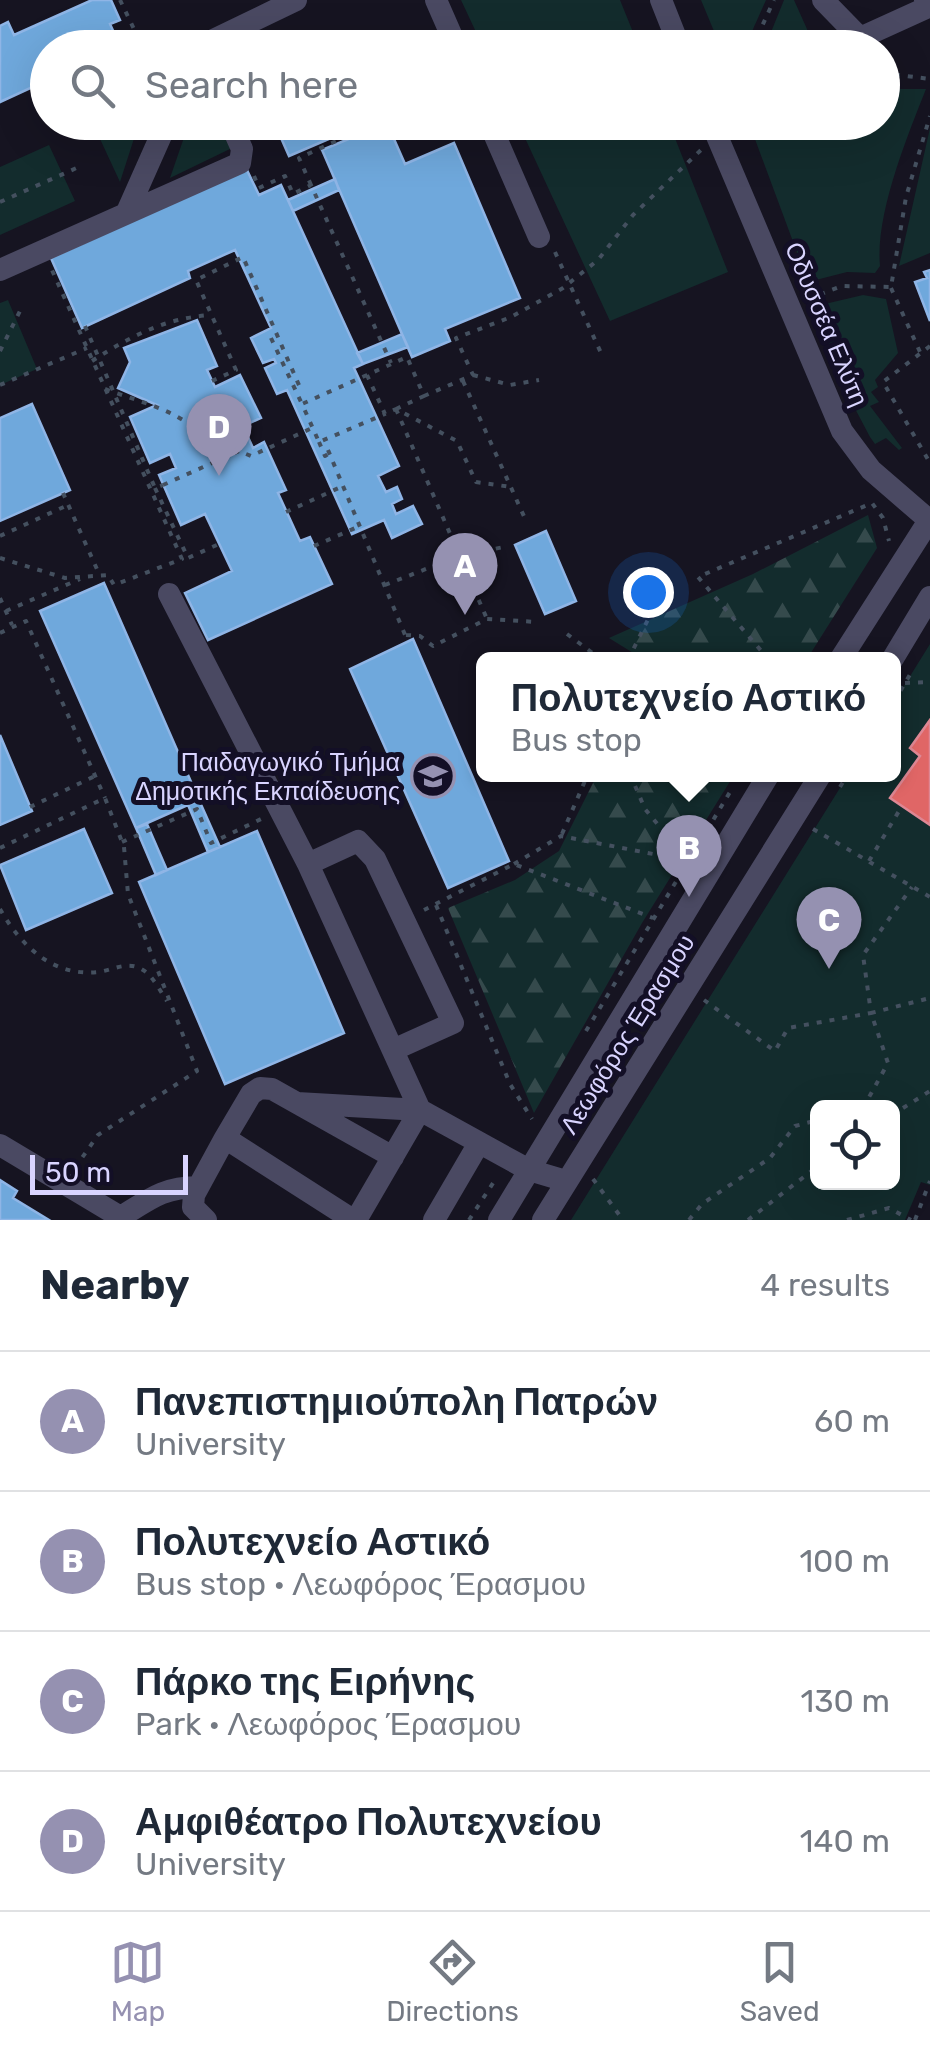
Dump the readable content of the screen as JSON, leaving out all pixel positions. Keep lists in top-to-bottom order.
{
  "streets": {
    "street": ["Οδυσσέα Ελύτη", "Λεωφόρος Έρασμου"]
  },
  "places": {
    "school or university": ["Παιδαγωγικό Τμήμα Δημοτικής Εκπαίδευσης"]
  },
  "scale_bar": "50 m",
  "page": {
    "search": "Search here",
    "pins": [
      "D",
      "A",
      "B",
      "C"
    ],
    "popup": ["Πολυτεχνείο Αστικό", "Bus stop"],
    "scale": "50 m",
    "heading": ["Nearby", "4 results"],
    "list": [
      {
        "mark": "A",
        "name": "Πανεπιστημιούπολη Πατρών",
        "note": "University",
        "value": "60 m"
      },
      {
        "mark": "B",
        "name": "Πολυτεχνείο Αστικό",
        "note": "Bus stop · Λεωφόρος Έρασμου",
        "value": "100 m"
      },
      {
        "mark": "C",
        "name": "Πάρκο της Ειρήνης",
        "note": "Park · Λεωφόρος Έρασμου",
        "value": "130 m"
      },
      {
        "mark": "D",
        "name": "Αμφιθέατρο Πολυτεχνείου",
        "note": "University",
        "value": "140 m"
      }
    ],
    "nav": ["Map", "Directions", "Saved"]
  }
}
